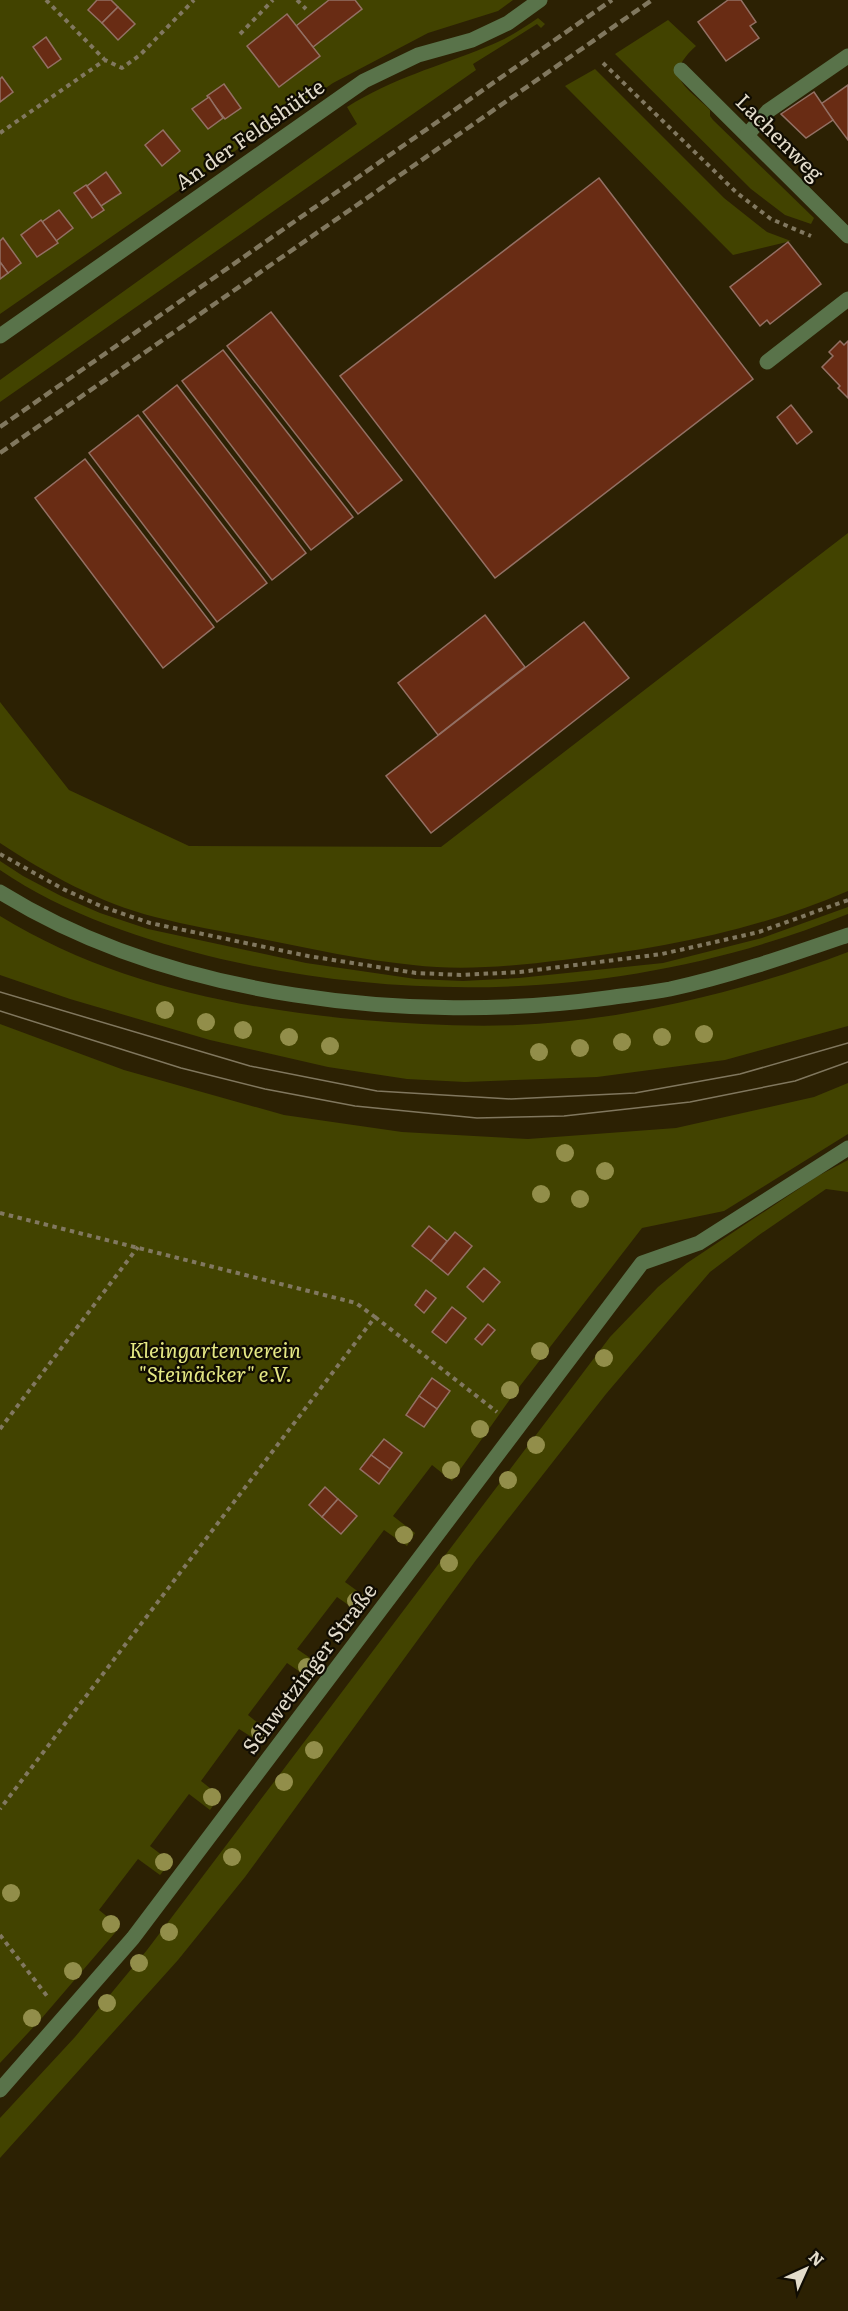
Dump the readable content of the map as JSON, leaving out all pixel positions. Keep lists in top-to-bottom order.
{
  "streets": {
    "street": ["An der Feldshütte", "Lachenweg", "Schwetzinger Straße"]
  },
  "parks": ["Kleingartenverein \"Steinäcker\" e.V."],
  "north": "top right"
}
